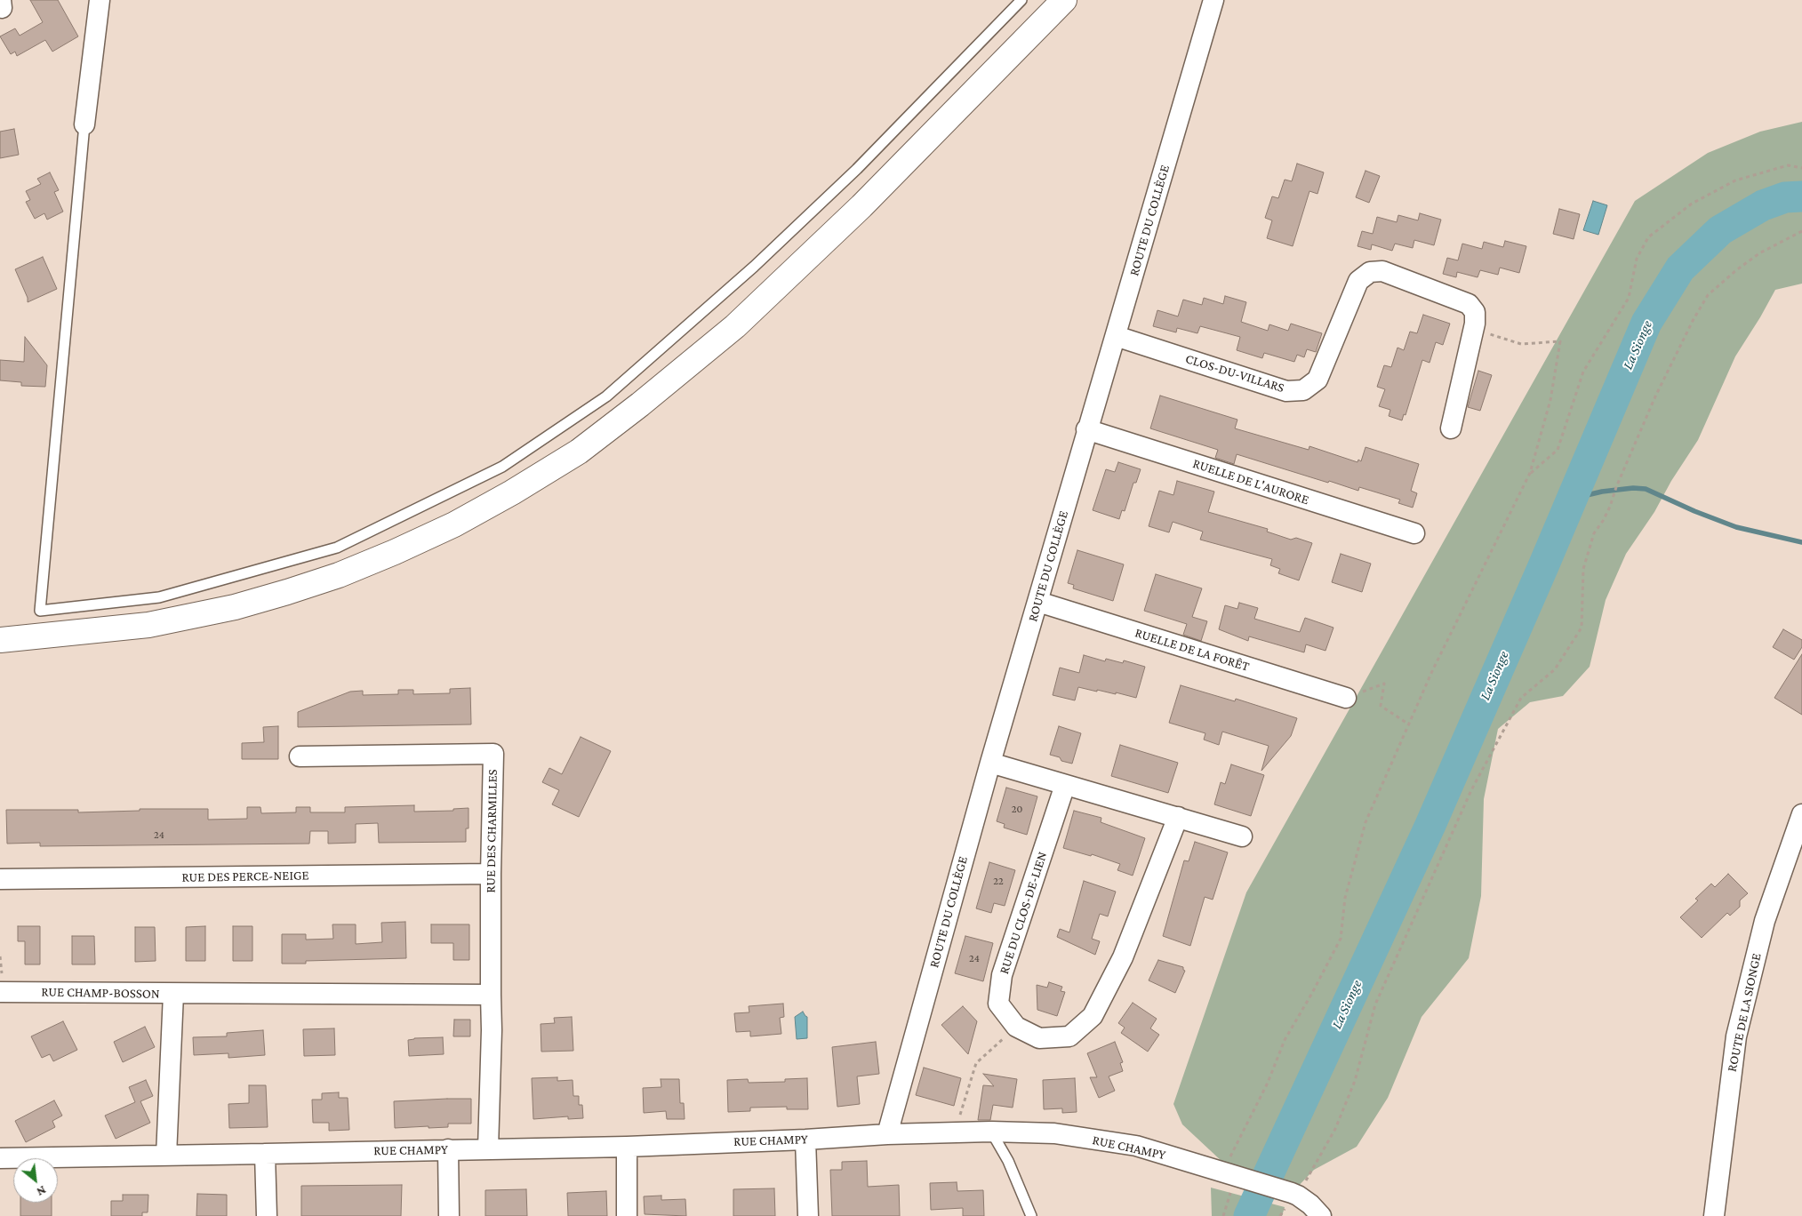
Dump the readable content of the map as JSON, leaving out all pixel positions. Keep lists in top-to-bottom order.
{
  "streets": {
    "street": [
      "ROUTE DU COLLÈGE",
      "CLOS-DU-VILLARS",
      "RUELLE DE L'AURORE",
      "RUELLE DE LA FORÊT",
      "RUE DES CHARMILLES",
      "RUE DES PERCE-NEIGE",
      "RUE DU CLOS-DE-LIEN",
      "RUE CHAMP-BOSSON",
      "ROUTE DE LA SIONGE",
      "RUE CHAMPY"
    ]
  },
  "crossings": [
    ["ROUTE DU COLLÈGE", "CLOS-DU-VILLARS"],
    ["ROUTE DU COLLÈGE", "RUELLE DE L'AURORE"],
    ["ROUTE DU COLLÈGE", "RUELLE DE LA FORÊT"],
    ["ROUTE DU COLLÈGE", "RUE CHAMPY"],
    ["RUE DES CHARMILLES", "RUE DES PERCE-NEIGE"],
    ["RUE DES CHARMILLES", "RUE CHAMPY"]
  ],
  "water": ["La Sionge"],
  "house_numbers": [
    "20",
    "24",
    "22",
    "24"
  ],
  "north": "bottom right"
}
